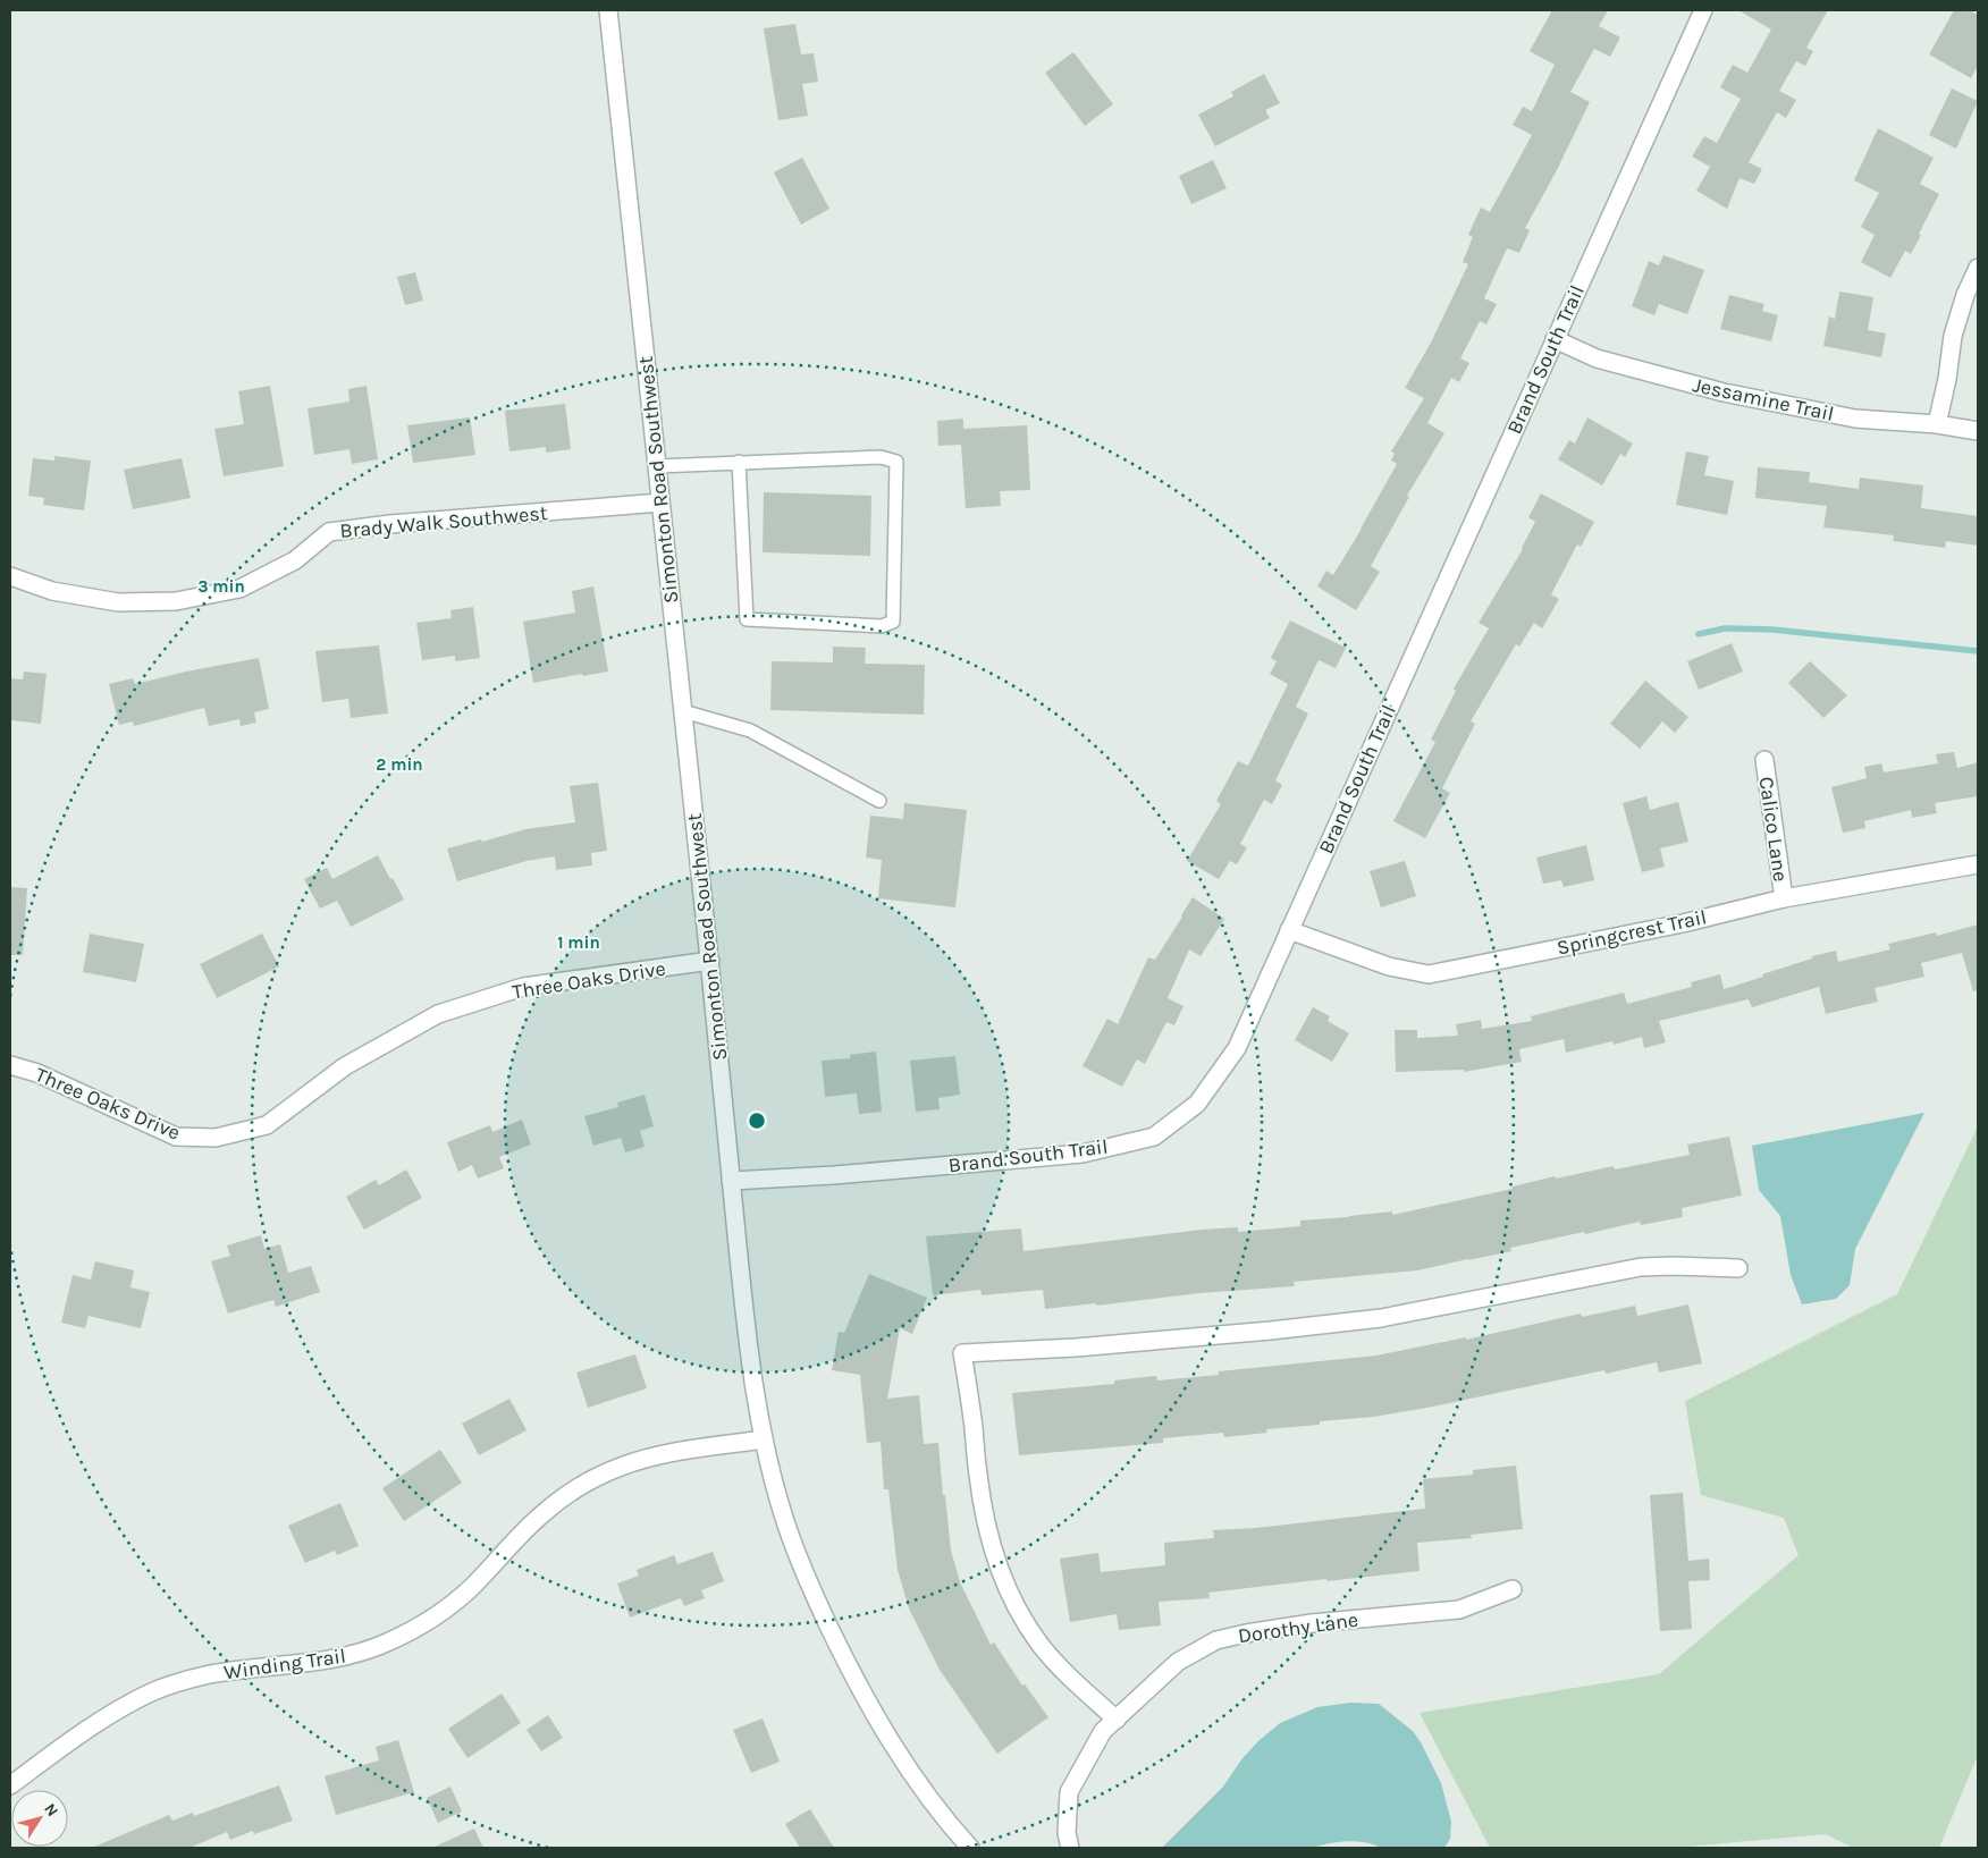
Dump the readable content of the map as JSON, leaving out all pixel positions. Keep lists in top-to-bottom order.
{
  "streets": {
    "street": [
      "Brand South Trail",
      "Jessamine Trail",
      "Simonton Road Southwest",
      "Brady Walk Southwest",
      "Calico Lane",
      "Springcrest Trail",
      "Three Oaks Drive",
      "Dorothy Lane",
      "Winding Trail"
    ]
  },
  "crossings": [
    ["Brand South Trail", "Jessamine Trail"],
    ["Brand South Trail", "Simonton Road Southwest"],
    ["Brand South Trail", "Springcrest Trail"],
    ["Simonton Road Southwest", "Brady Walk Southwest"],
    ["Simonton Road Southwest", "Three Oaks Drive"],
    ["Simonton Road Southwest", "Winding Trail"],
    ["Calico Lane", "Springcrest Trail"]
  ],
  "north": "top right",
  "rings": ["3 min", "2 min", "1 min"]
}
